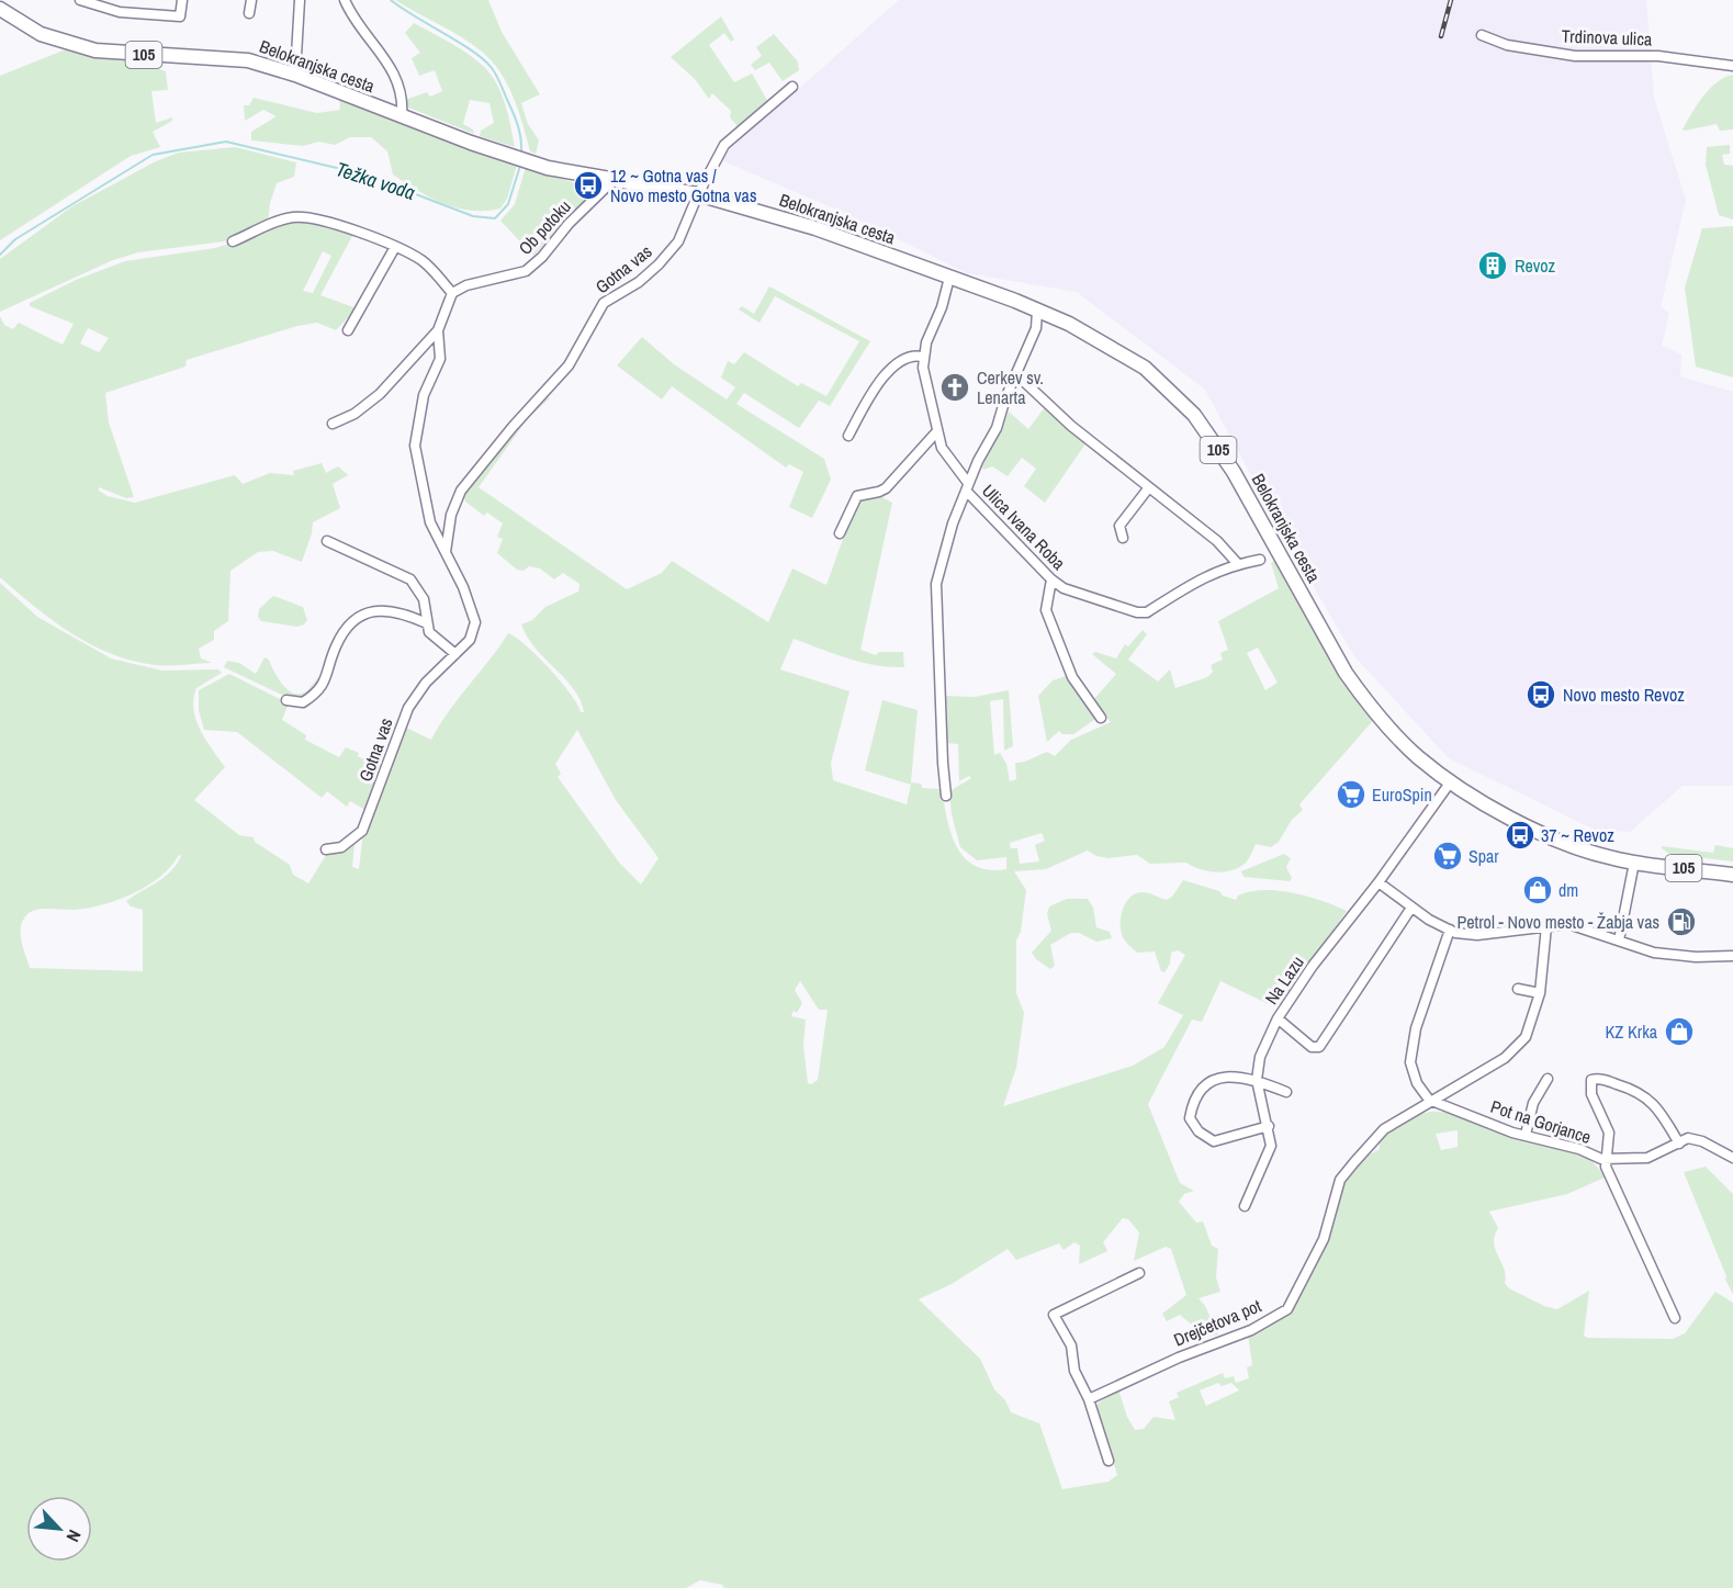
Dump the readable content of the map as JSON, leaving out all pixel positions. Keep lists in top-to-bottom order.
{
  "streets": {
    "main road": ["105", "Belokranjska cesta"],
    "street": [
      "Trdinova ulica",
      "Ob potoku",
      "Gotna vas",
      "Ulica Ivana Roba",
      "Na Lazu",
      "Pot na Gorjance",
      "Drejčetova pot"
    ]
  },
  "crossings": [
    ["Belokranjska cesta", "Ob potoku"],
    ["Belokranjska cesta", "Gotna vas"],
    ["Belokranjska cesta", "Ulica Ivana Roba"],
    ["Belokranjska cesta", "Na Lazu"],
    ["Pot na Gorjance", "Drejčetova pot"]
  ],
  "water": ["Težka voda"],
  "places": {
    "bus stop": ["12 ~ Gotna vas / Novo mesto Gotna vas", "Novo mesto Revoz", "37 ~ Revoz"],
    "building": ["Revoz"],
    "church": ["Cerkev sv. Lenarta"],
    "supermarket": ["EuroSpin", "Spar"],
    "shop": ["dm", "KZ Krka"],
    "fuel station": ["Petrol - Novo mesto - Žabja vas"]
  },
  "north": "bottom right"
}
